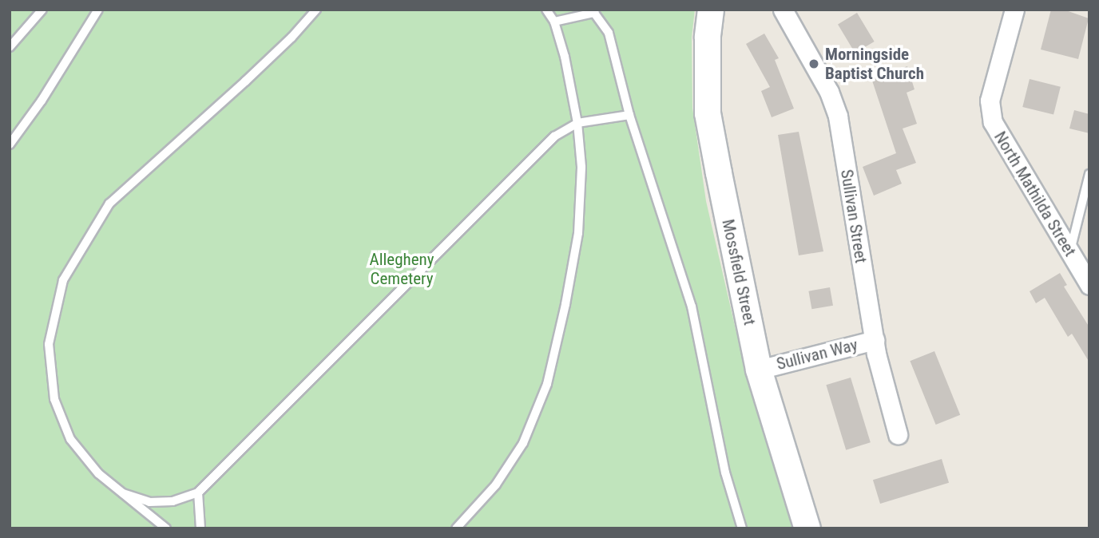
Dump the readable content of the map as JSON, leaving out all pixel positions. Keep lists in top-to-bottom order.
{
  "streets": {
    "street": [
      "North Mathilda Street",
      "Sullivan Street",
      "Mossfield Street",
      "Sullivan Way"
    ]
  },
  "crossings": [
    ["Sullivan Street", "Sullivan Way"],
    ["Mossfield Street", "Sullivan Way"]
  ],
  "parks": ["Allegheny Cemetery"],
  "places": ["Morningside Baptist Church"]
}
